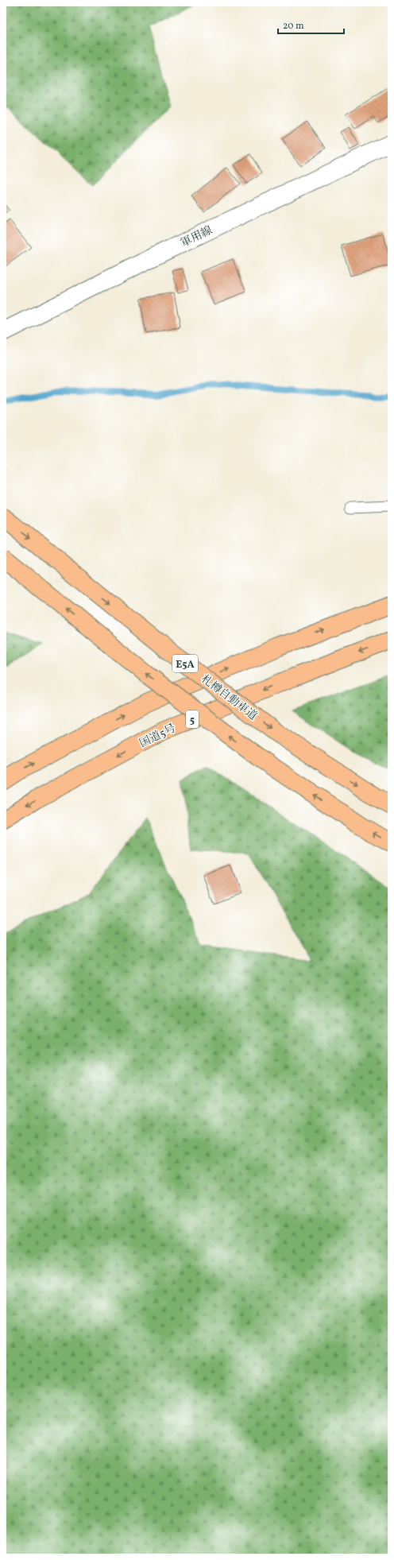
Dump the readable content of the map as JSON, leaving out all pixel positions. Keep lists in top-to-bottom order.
{
  "streets": {
    "highway": [
      "E5A",
      "札樽自動車道",
      "5",
      "国道5号"
    ],
    "street": ["軍用線"]
  },
  "scale_bar": "20 m"
}
